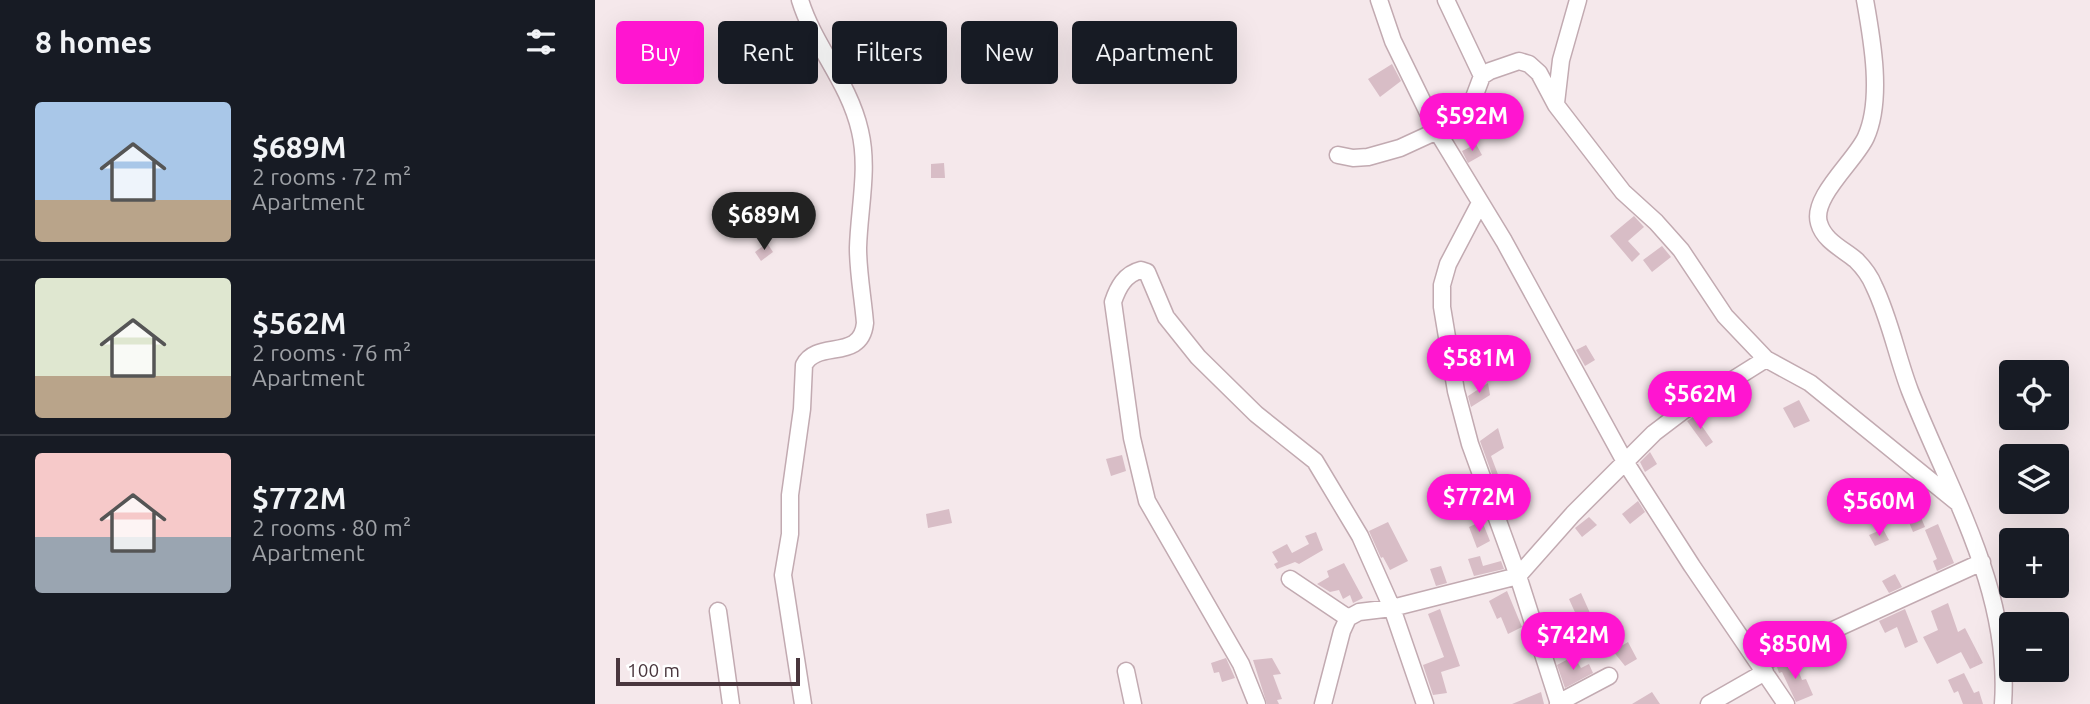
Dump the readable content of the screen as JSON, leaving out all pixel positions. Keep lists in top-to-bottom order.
{
  "scale_bar": "100 m",
  "page": {
    "heading": "8 homes",
    "chip": [
      "Buy",
      "Rent",
      "Filters",
      "New",
      "Apartment"
    ],
    "list": [
      {
        "name": "$689M",
        "note": "2 rooms · 72 m² · Apartment"
      },
      {
        "name": "$562M",
        "note": "2 rooms · 76 m² · Apartment"
      },
      {
        "name": "$772M",
        "note": "2 rooms · 80 m² · Apartment"
      }
    ],
    "price": [
      "$592M",
      "$689M",
      "$581M",
      "$562M",
      "$772M",
      "$560M",
      "$742M",
      "$850M"
    ],
    "map_buttons": ["+", "−"],
    "scale": "100 m"
  }
}
